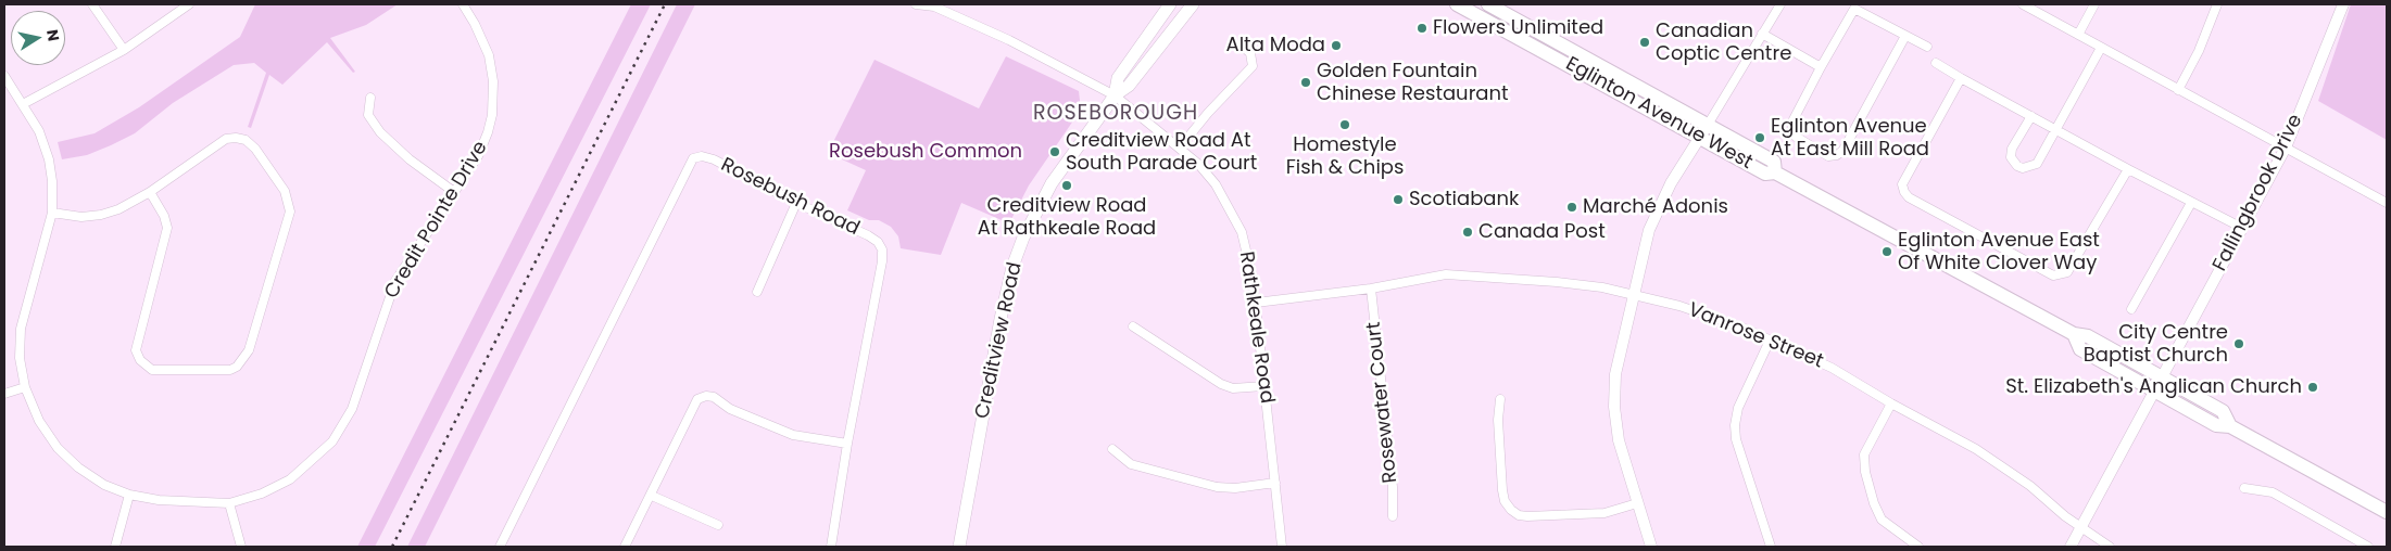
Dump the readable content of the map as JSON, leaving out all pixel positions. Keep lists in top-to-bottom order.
{
  "streets": {
    "main road": ["Eglinton Avenue West", "Creditview Road"],
    "street": [
      "Fallingbrook Drive",
      "Rosebush Road",
      "Credit Pointe Drive",
      "Rathkeale Road",
      "Vanrose Street",
      "Rosewater Court"
    ]
  },
  "crossings": [
    ["Eglinton Avenue West", "Fallingbrook Drive"],
    ["Fallingbrook Drive", "Vanrose Street"],
    ["Rathkeale Road", "Vanrose Street"],
    ["Rathkeale Road", "Creditview Road"],
    ["Vanrose Street", "Rosewater Court"]
  ],
  "districts": ["ROSEBOROUGH"],
  "parks": ["Rosebush Common"],
  "places": [
    "Flowers Unlimited",
    "Canadian Coptic Centre",
    "Alta Moda",
    "Golden Fountain Chinese Restaurant",
    "Homestyle Fish & Chips",
    "Eglinton Avenue At East Mill Road",
    "Creditview Road At South Parade Court",
    "Creditview Road At Rathkeale Road",
    "Scotiabank",
    "Marché Adonis",
    "Canada Post",
    "Eglinton Avenue East Of White Clover Way",
    "City Centre Baptist Church",
    "St. Elizabeth's Anglican Church"
  ],
  "north": "right"
}
